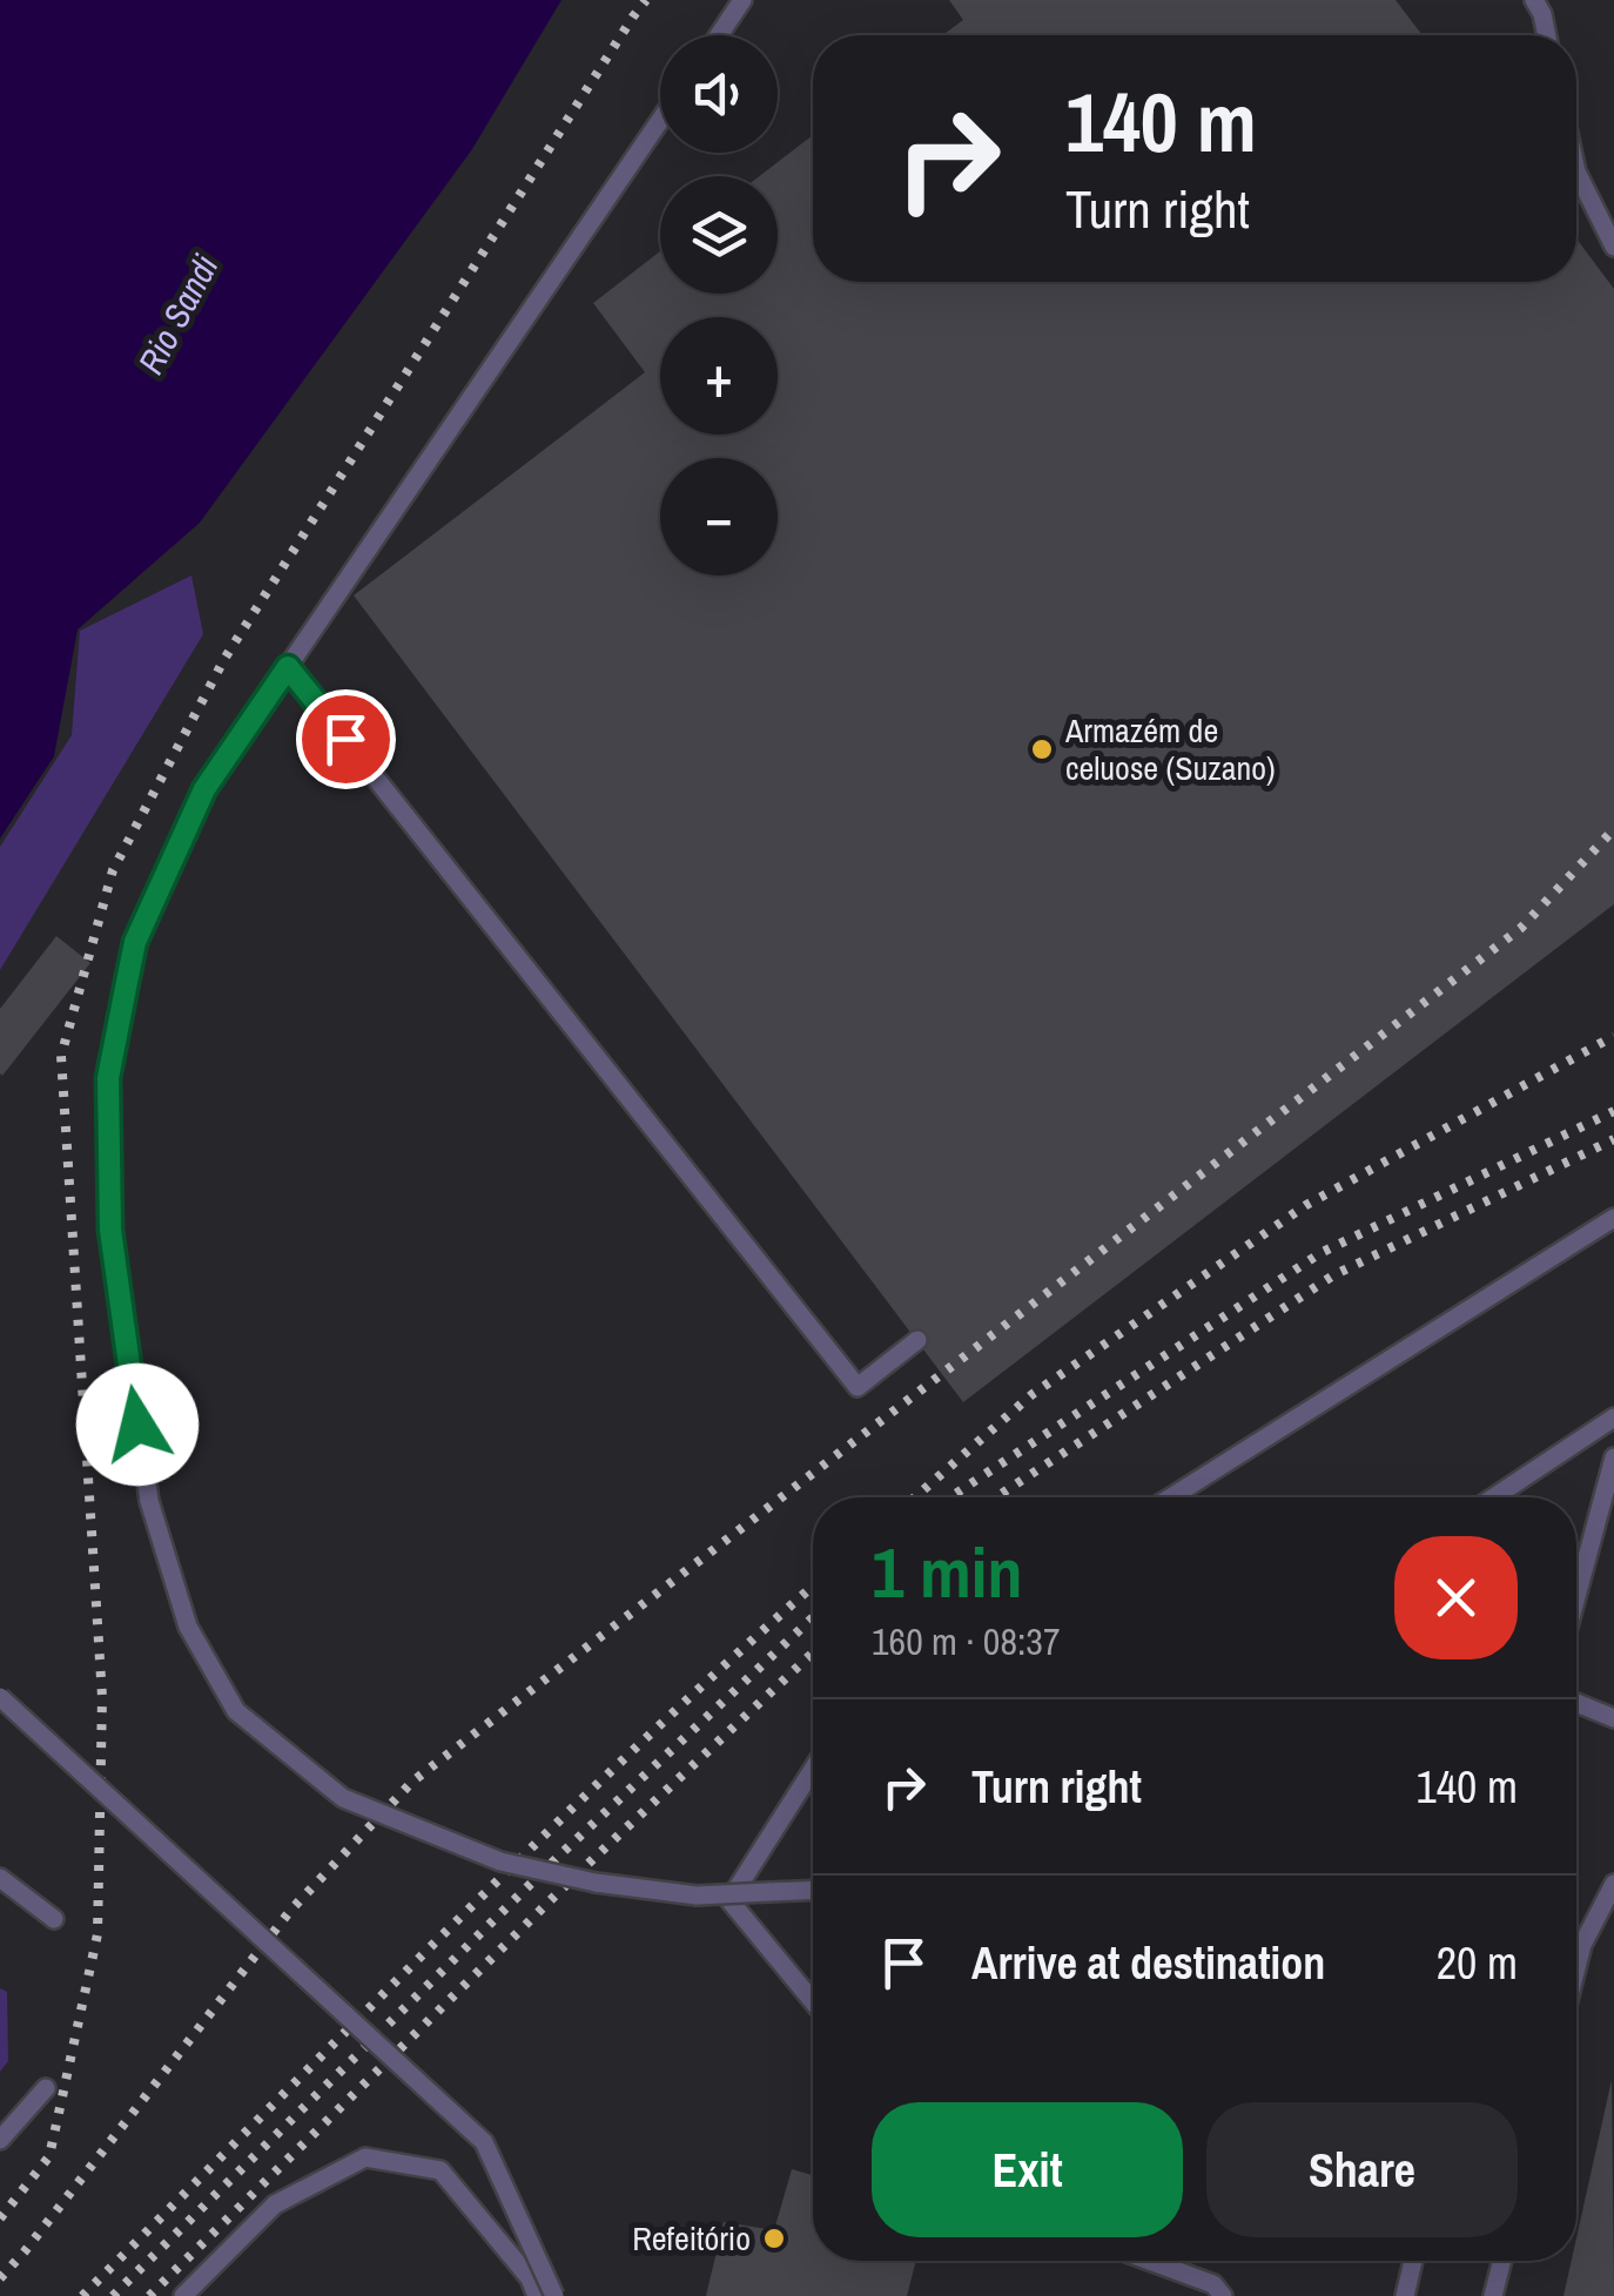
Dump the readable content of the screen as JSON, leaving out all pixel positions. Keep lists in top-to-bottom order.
{
  "water": ["Rio Sandi"],
  "places": ["Armazém de celuose (Suzano)", "Refeitório"],
  "page": {
    "map_buttons": ["+", "−"],
    "turn": ["140 m", "Turn right"],
    "heading": ["1 min", "160 m · 08:37"],
    "list": [
      {
        "name": "Turn right",
        "value": "140 m"
      },
      {
        "name": "Arrive at destination",
        "value": "20 m"
      }
    ],
    "buttons": ["Exit", "Share"]
  }
}
